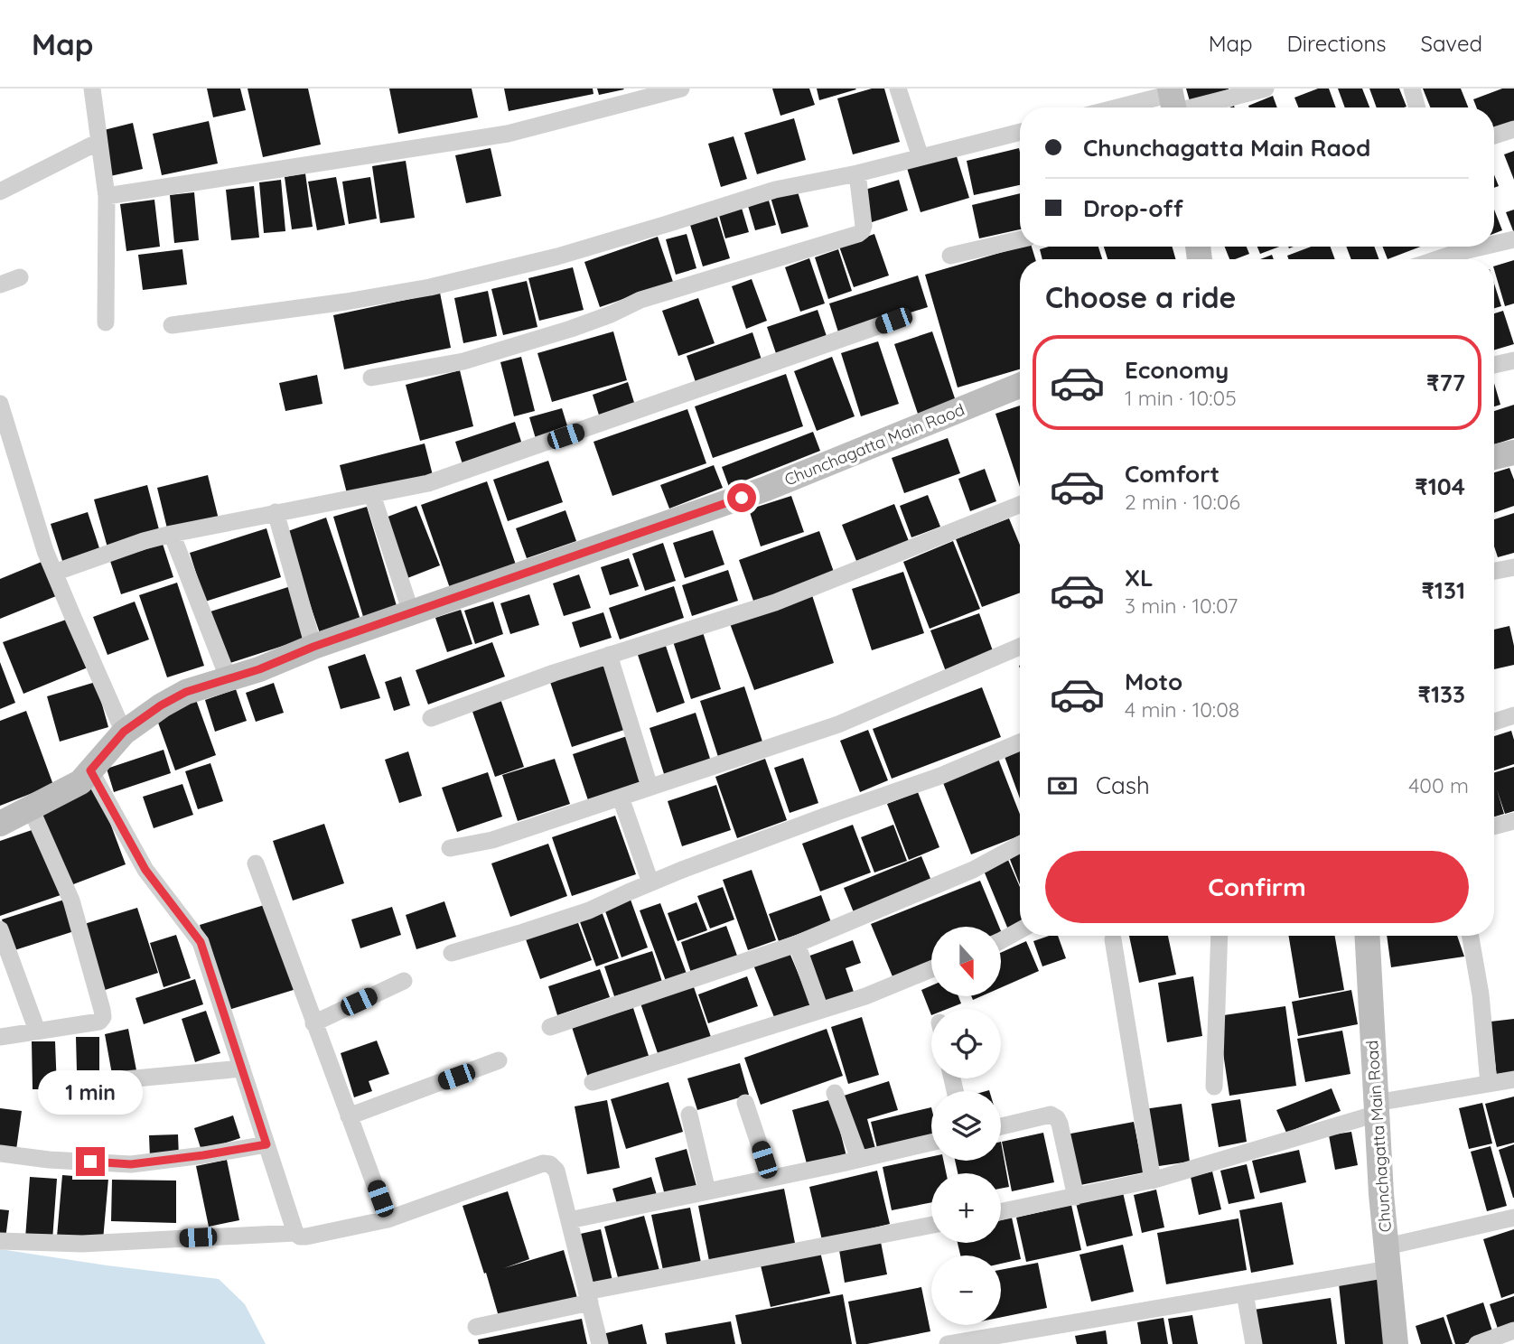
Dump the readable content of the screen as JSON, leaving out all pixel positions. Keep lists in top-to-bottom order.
{
  "streets": {
    "street": ["Chunchagatta Main Raod", "Chunchagatta Main Road"]
  },
  "north": "bottom",
  "page": {
    "header": "Map",
    "nav": ["Map", "Directions", "Saved"],
    "banner": ["Chunchagatta Main Raod", "Drop-off"],
    "heading": "Choose a ride",
    "list": [
      {
        "name": "Economy",
        "note": "1 min · 10:05",
        "value": "₹77"
      },
      {
        "name": "Comfort",
        "note": "2 min · 10:06",
        "value": "₹104"
      },
      {
        "name": "XL",
        "note": "3 min · 10:07",
        "value": "₹131"
      },
      {
        "name": "Moto",
        "note": "4 min · 10:08",
        "value": "₹133"
      }
    ],
    "pay": ["Cash", "400 m"],
    "buttons": "Confirm",
    "map_buttons": ["+", "−"],
    "bubble": "1 min"
  }
}
